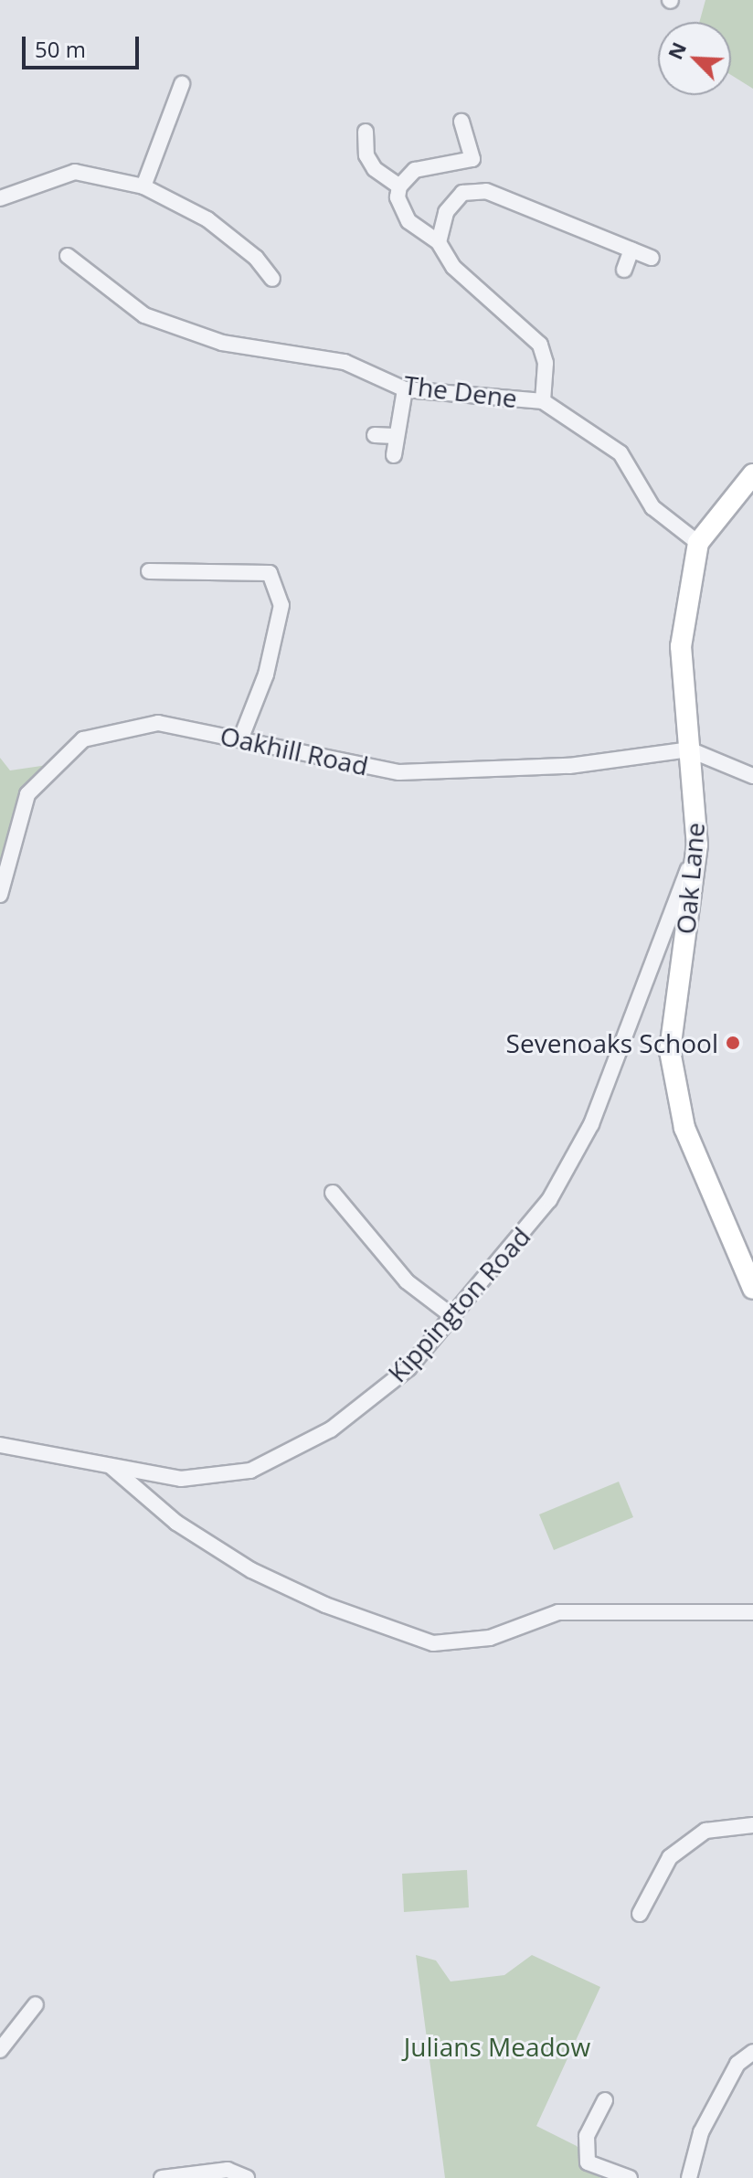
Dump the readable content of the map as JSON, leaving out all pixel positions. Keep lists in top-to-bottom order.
{
  "streets": {
    "street": [
      "The Dene",
      "Oakhill Road",
      "Oak Lane",
      "Kippington Road"
    ]
  },
  "crossings": [
    ["The Dene", "Oak Lane"],
    ["Oakhill Road", "Oak Lane"],
    ["Oak Lane", "Kippington Road"]
  ],
  "parks": ["Julians Meadow"],
  "places": ["Sevenoaks School"],
  "scale_bar": "50 m",
  "north": "top left"
}
